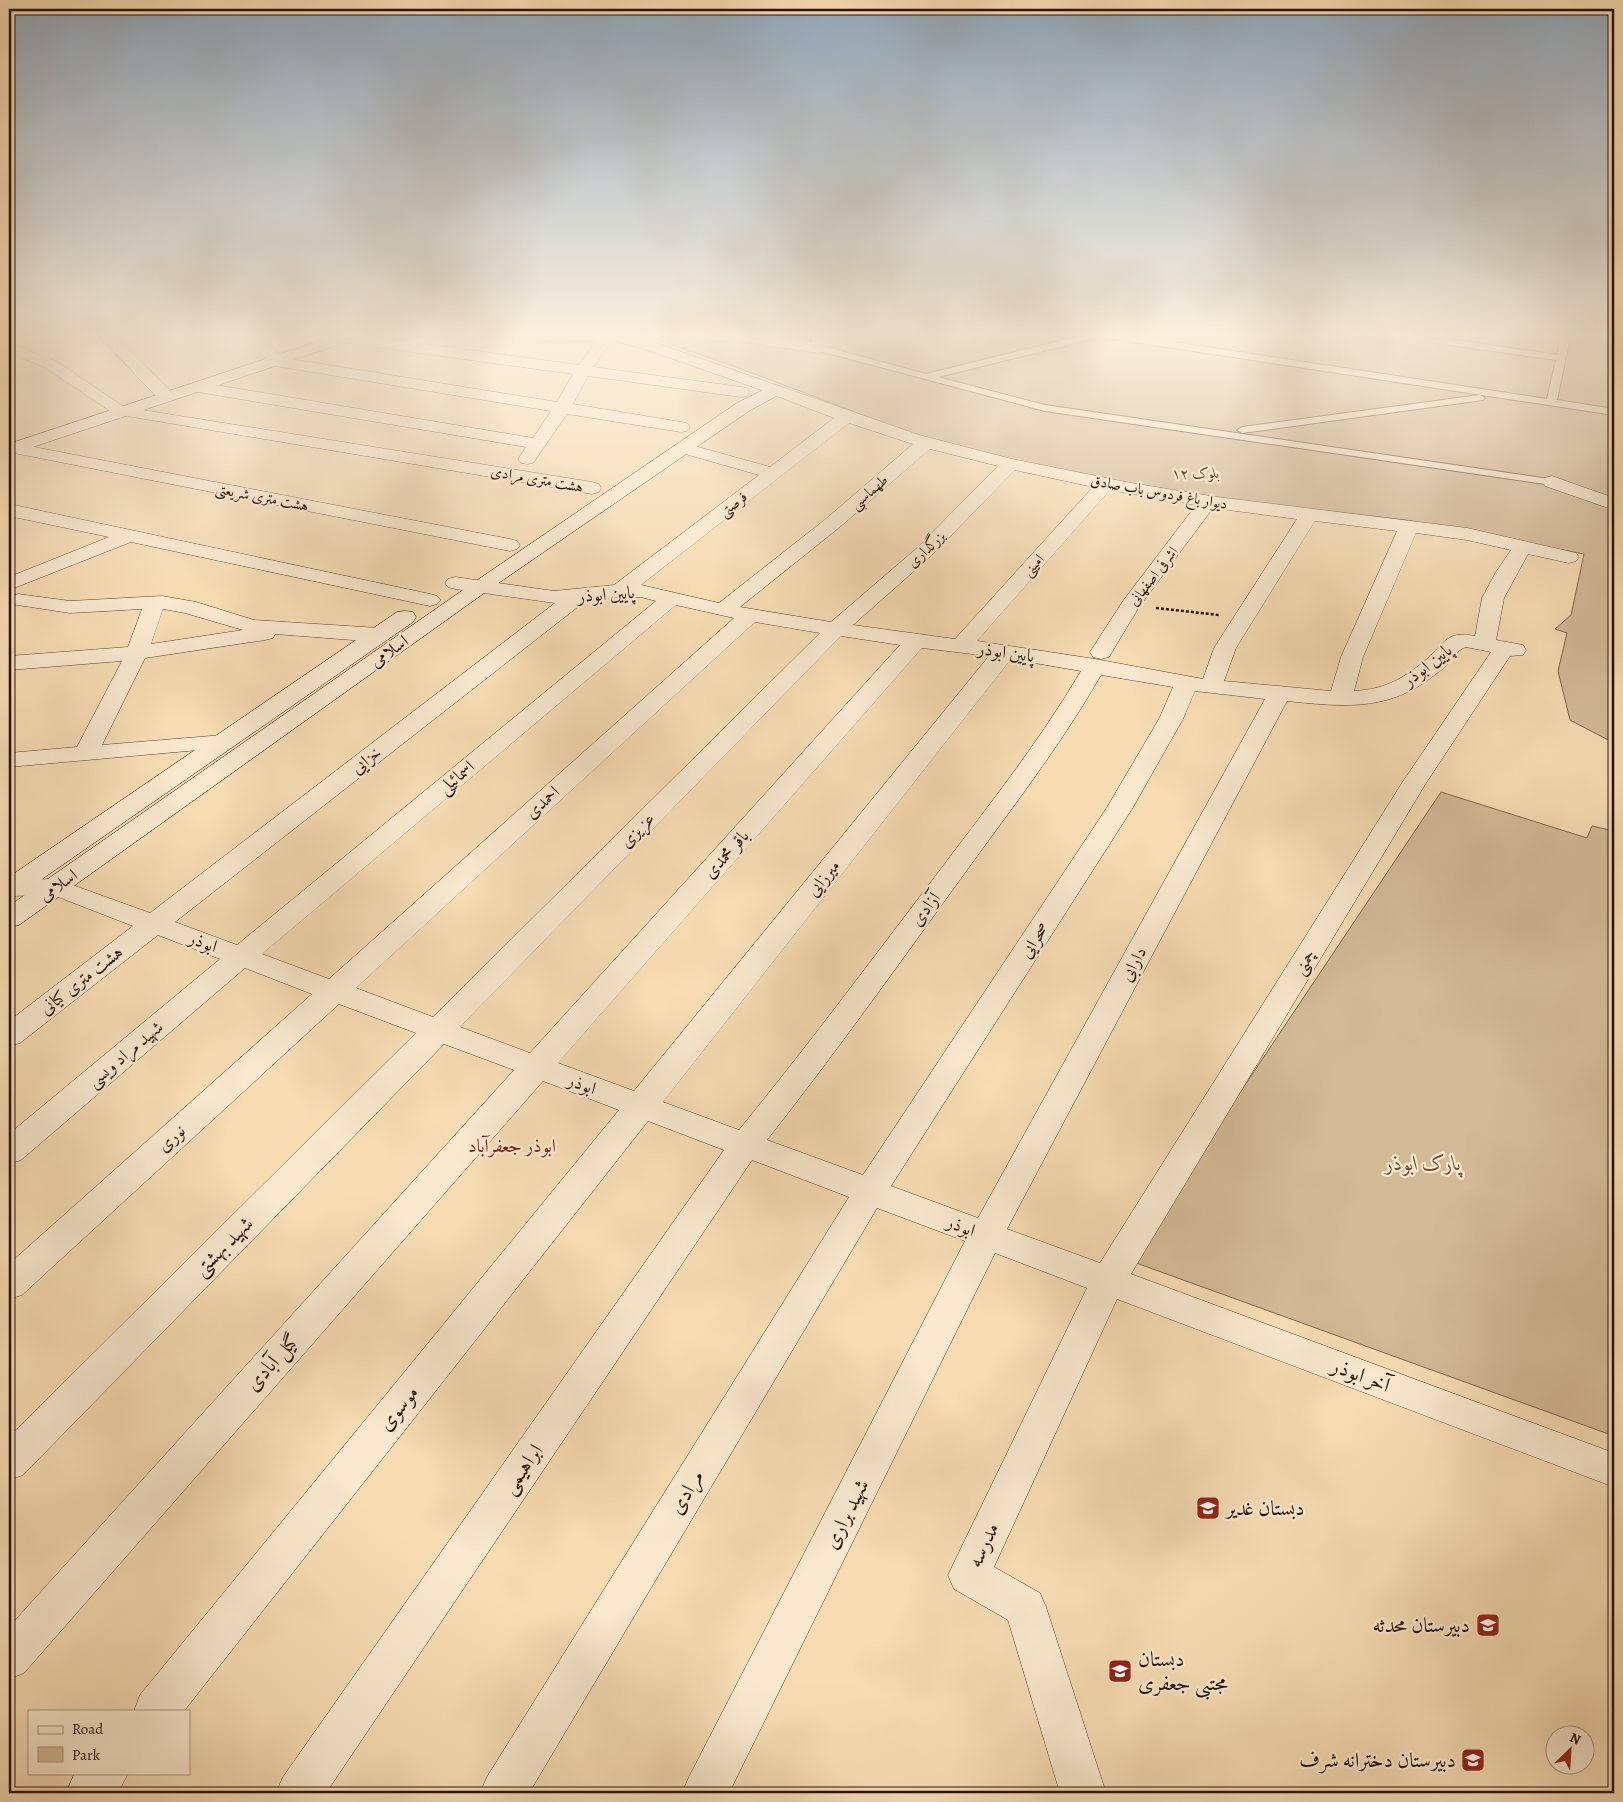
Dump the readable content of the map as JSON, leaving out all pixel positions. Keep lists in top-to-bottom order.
{
  "streets": {
    "street": [
      "هشت متری مرادی",
      "طهماسبی",
      "دیوار باغ فردوس باب صادق",
      "هشت متری شریعتی",
      "فرصتی",
      "بزرگداری",
      "امینی",
      "اشرفی اصفهانی",
      "پایین ابوذر",
      "اسلامی",
      "خزایی",
      "اسمائیلی",
      "احمدی",
      "عزیزی",
      "باقر محمدی",
      "میرزایی",
      "آزادی",
      "صحرایی",
      "ابوذر",
      "چمنی",
      "دارابی",
      "هشت متری کیانی",
      "شهید مراد ویسی",
      "نوری",
      "شهید بهشتی",
      "گیل آبادی",
      "آخر ابوذر",
      "موسوی",
      "ابراهیمی",
      "مرادی",
      "شهید براری",
      "مدرسه"
    ]
  },
  "crossings": [
    ["هشت متری مرادی", "اسلامی"],
    ["طهماسبی", "دیوار باغ فردوس باب صادق"],
    ["طهماسبی", "پایین ابوذر"],
    ["دیوار باغ فردوس باب صادق", "بزرگداری"],
    ["دیوار باغ فردوس باب صادق", "امینی"],
    ["دیوار باغ فردوس باب صادق", "اشرفی اصفهانی"],
    ["دیوار باغ فردوس باب صادق", "صحرایی"],
    ["هشت متری شریعتی", "اسلامی"],
    ["فرصتی", "پایین ابوذر"],
    ["بزرگداری", "پایین ابوذر"],
    ["بزرگداری", "عزیزی"],
    ["امینی", "پایین ابوذر"],
    ["اشرفی اصفهانی", "پایین ابوذر"],
    ["اشرفی اصفهانی", "آزادی"],
    ["پایین ابوذر", "اسلامی"],
    ["پایین ابوذر", "خزایی"],
    ["پایین ابوذر", "اسمائیلی"],
    ["پایین ابوذر", "احمدی"],
    ["پایین ابوذر", "عزیزی"],
    ["پایین ابوذر", "باقر محمدی"],
    ["پایین ابوذر", "میرزایی"],
    ["پایین ابوذر", "آزادی"],
    ["پایین ابوذر", "صحرایی"],
    ["پایین ابوذر", "چمنی"],
    ["پایین ابوذر", "دارابی"],
    ["اسلامی", "ابوذر"],
    ["خزایی", "ابوذر"],
    ["خزایی", "هشت متری کیانی"],
    ["اسمائیلی", "ابوذر"],
    ["اسمائیلی", "شهید مراد ویسی"],
    ["احمدی", "ابوذر"],
    ["احمدی", "نوری"],
    ["عزیزی", "ابوذر"],
    ["عزیزی", "شهید بهشتی"],
    ["باقر محمدی", "ابوذر"],
    ["باقر محمدی", "گیل آبادی"],
    ["میرزایی", "ابوذر"],
    ["میرزایی", "موسوی"],
    ["آزادی", "ابوذر"],
    ["آزادی", "ابراهیمی"],
    ["صحرایی", "ابوذر"],
    ["صحرایی", "مرادی"],
    ["ابوذر", "چمنی"],
    ["ابوذر", "دارابی"],
    ["ابوذر", "هشت متری کیانی"],
    ["ابوذر", "شهید مراد ویسی"],
    ["ابوذر", "نوری"],
    ["ابوذر", "شهید بهشتی"],
    ["ابوذر", "گیل آبادی"],
    ["ابوذر", "آخر ابوذر"],
    ["ابوذر", "موسوی"],
    ["ابوذر", "ابراهیمی"],
    ["ابوذر", "مرادی"],
    ["ابوذر", "شهید براری"],
    ["ابوذر", "مدرسه"],
    ["چمنی", "آخر ابوذر"],
    ["چمنی", "مدرسه"],
    ["دارابی", "شهید براری"],
    ["آخر ابوذر", "مدرسه"]
  ],
  "districts": ["ابوذر جعفرآباد"],
  "parks": ["بلوک ۱۲", "پارک ابوذر"],
  "places": {
    "school or university": [
      "دبستان غدیر",
      "دبیرستان محدثه",
      "دبستان مجتبی جعفری",
      "دبیرستان دخترانه شرف"
    ]
  },
  "legend": ["Road", "Park"],
  "north": "top right"
}
